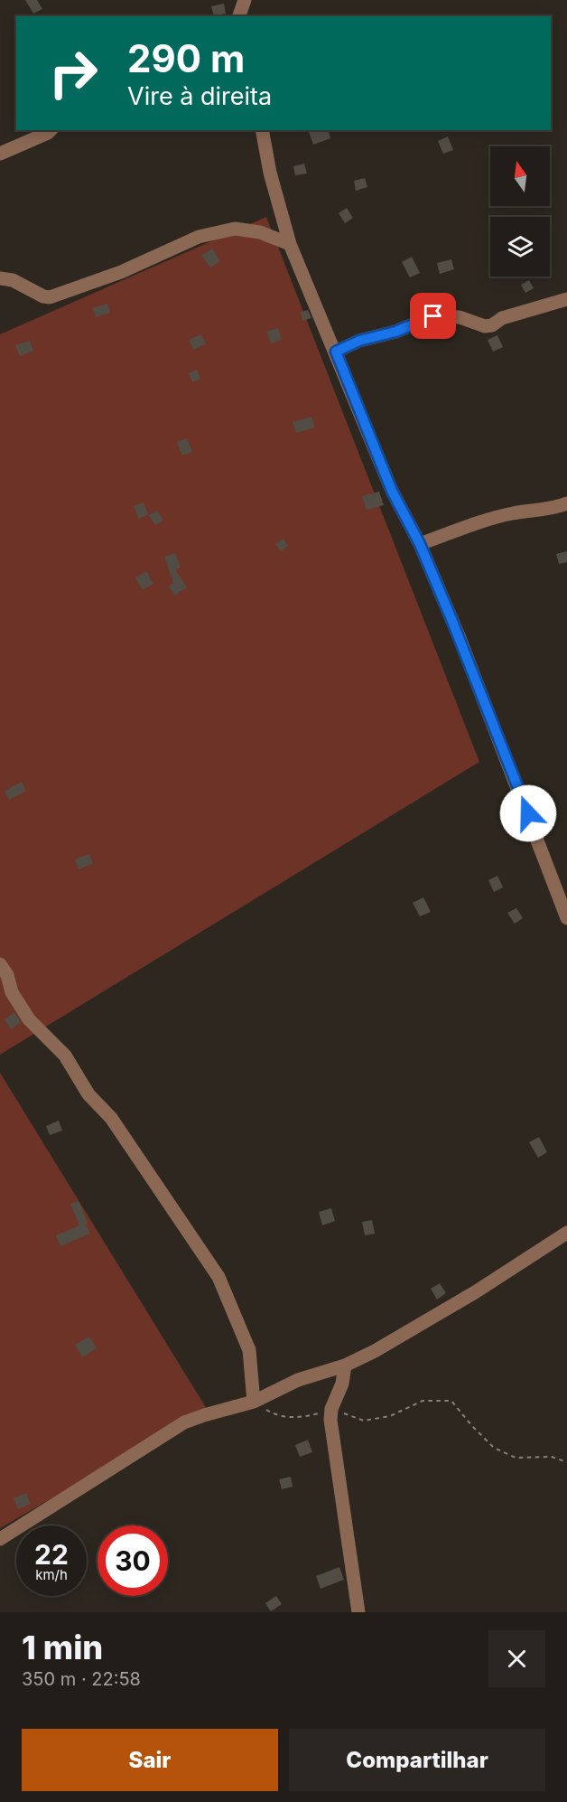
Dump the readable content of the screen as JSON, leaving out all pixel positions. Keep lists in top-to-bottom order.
{
  "north": "top",
  "page": {
    "turn": ["290 m", "Vire à direita"],
    "speed": "22 km/h",
    "limit": "30",
    "heading": ["1 min", "350 m · 22:58"],
    "buttons": ["Sair", "Compartilhar"]
  }
}
